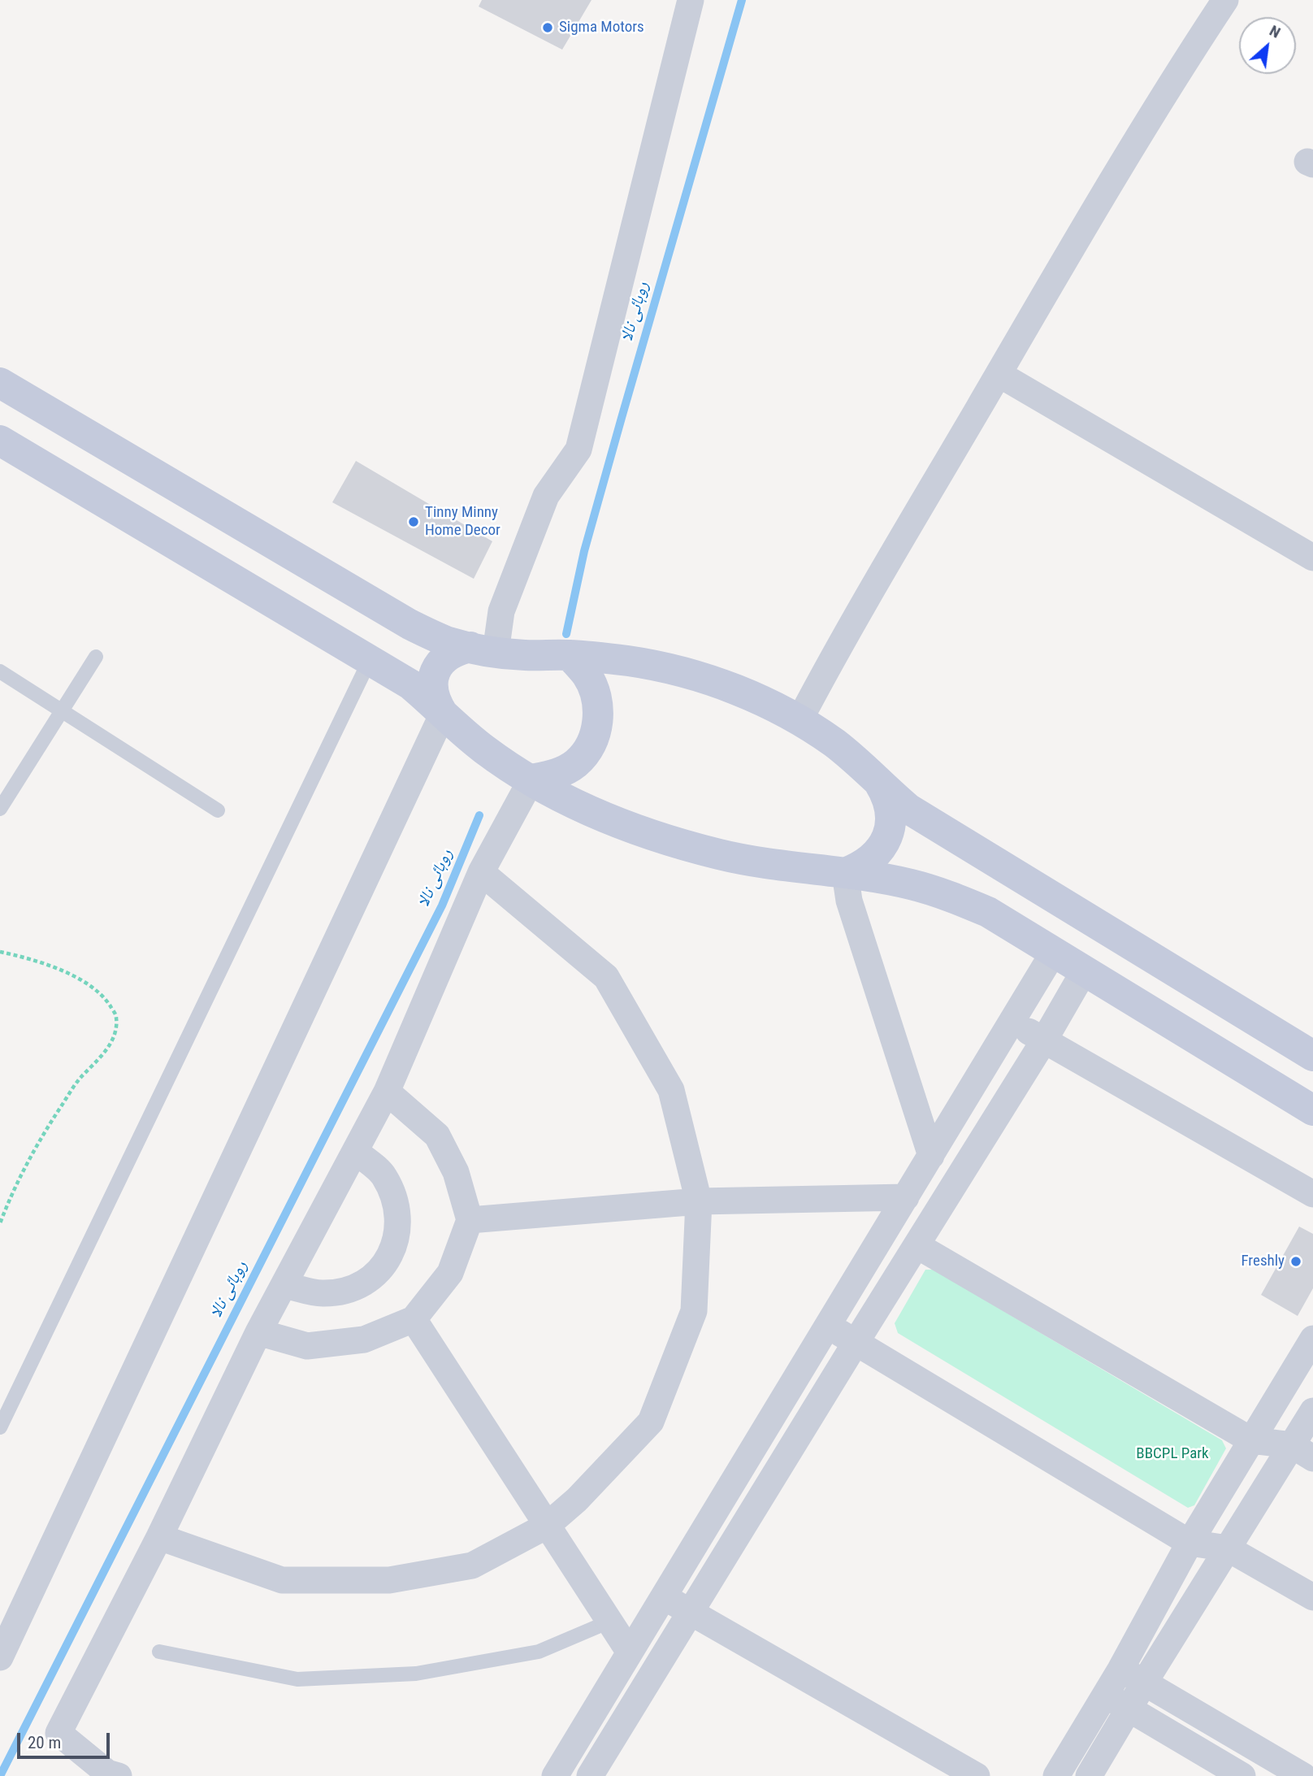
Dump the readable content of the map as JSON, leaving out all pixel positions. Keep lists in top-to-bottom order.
{
  "water": ["روہائی نالا"],
  "parks": ["BBCPL Park"],
  "places": ["Sigma Motors", "Tinny Minny Home Decor", "Freshly"],
  "scale_bar": "20 m",
  "north": "top right"
}
